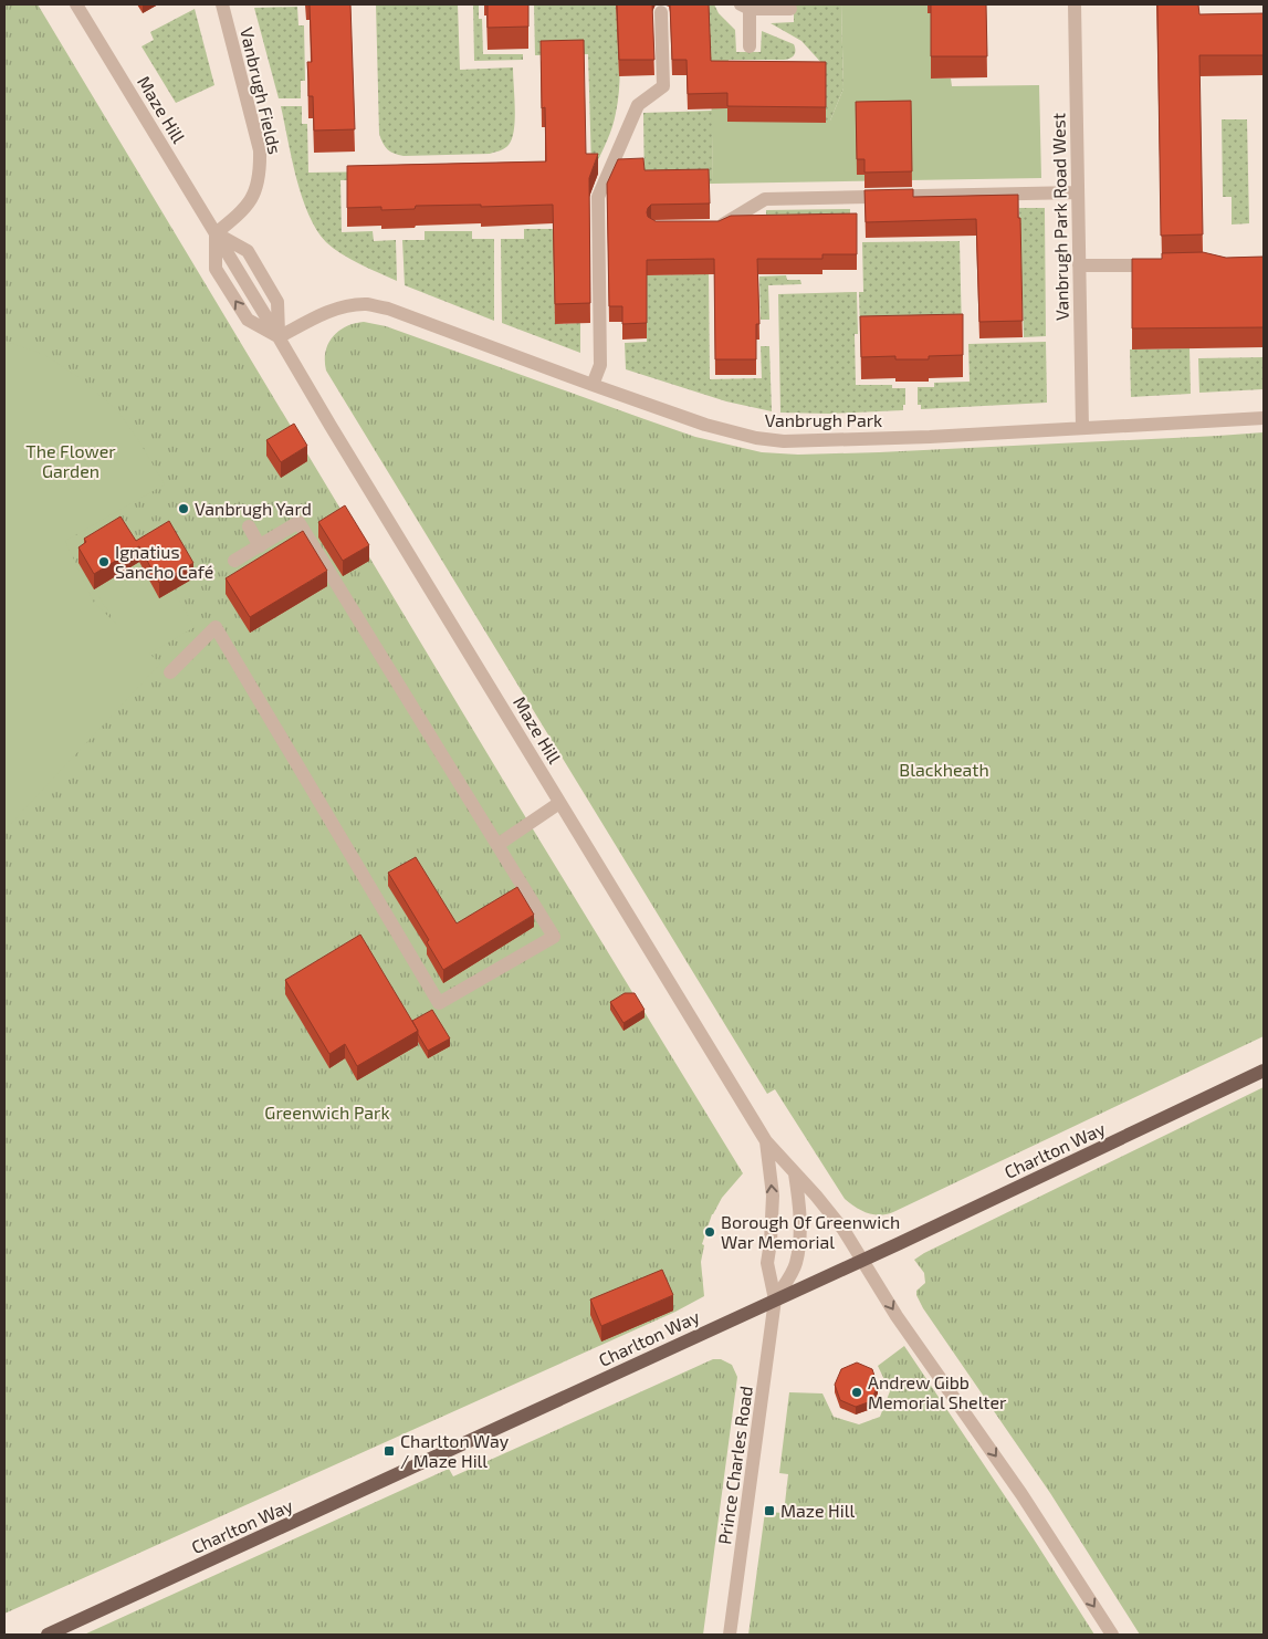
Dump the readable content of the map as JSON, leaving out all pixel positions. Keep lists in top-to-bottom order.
{
  "streets": {
    "main road": ["Charlton Way"],
    "street": [
      "Vanbrugh Fields",
      "Maze Hill",
      "Vanbrugh Park Road West",
      "Vanbrugh Park",
      "Prince Charles Road"
    ]
  },
  "crossings": [
    ["Vanbrugh Fields", "Maze Hill"],
    ["Maze Hill", "Vanbrugh Park"],
    ["Maze Hill", "Charlton Way"],
    ["Maze Hill", "Prince Charles Road"],
    ["Vanbrugh Park Road West", "Vanbrugh Park"],
    ["Charlton Way", "Prince Charles Road"]
  ],
  "parks": ["The Flower Garden", "Blackheath", "Greenwich Park"],
  "places": {
    "other": [
      "Vanbrugh Yard",
      "Ignatius Sancho Café",
      "Borough Of Greenwich War Memorial",
      "Andrew Gibb Memorial Shelter"
    ],
    "transit": ["Charlton Way / Maze Hill", "Maze Hill"]
  }
}
